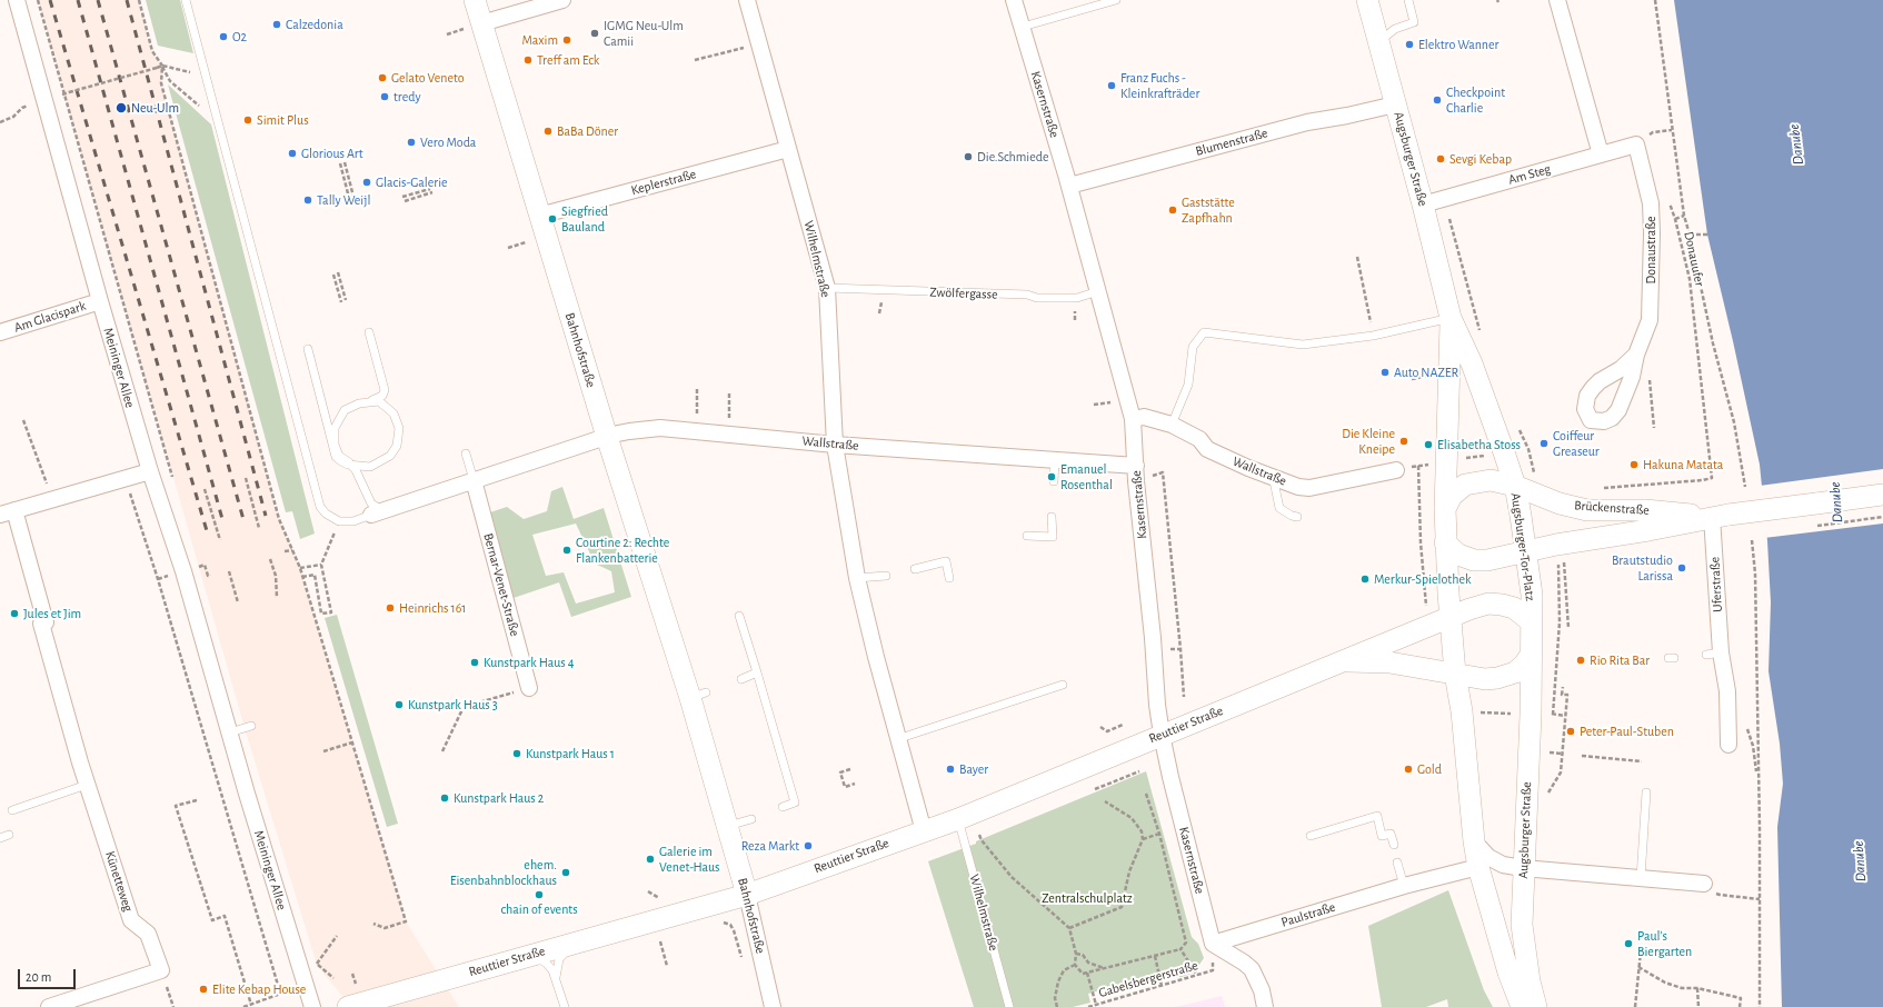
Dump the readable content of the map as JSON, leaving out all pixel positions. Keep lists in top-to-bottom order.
{
  "streets": {
    "main road": [
      "Augsburger Straße",
      "Bahnhofstraße",
      "Brückenstraße",
      "Augsburger-Tor-Platz",
      "Reuttier Straße"
    ],
    "street": [
      "Kasernstraße",
      "Blumenstraße",
      "Am Steg",
      "Keplerstraße",
      "Donaustraße",
      "Wilhelmstraße",
      "Am Glacispark",
      "Meininger Allee",
      "Wallstraße",
      "Bernar-Venet-Straße",
      "Uferstraße",
      "Künetteweg",
      "Paulstraße"
    ],
    "lane": ["Zwölfergasse"],
    "path": ["Donauufer", "Gabelsbergerstraße"]
  },
  "crossings": [
    ["Kasernstraße", "Blumenstraße"],
    ["Kasernstraße", "Zwölfergasse"],
    ["Kasernstraße", "Wallstraße"],
    ["Kasernstraße", "Reuttier Straße"],
    ["Kasernstraße", "Paulstraße"],
    ["Kasernstraße", "Gabelsbergerstraße"],
    ["Blumenstraße", "Augsburger Straße"],
    ["Augsburger Straße", "Am Steg"],
    ["Augsburger Straße", "Brückenstraße"],
    ["Augsburger Straße", "Augsburger-Tor-Platz"],
    ["Augsburger Straße", "Reuttier Straße"],
    ["Am Steg", "Donaustraße"],
    ["Keplerstraße", "Wilhelmstraße"],
    ["Keplerstraße", "Bahnhofstraße"],
    ["Wilhelmstraße", "Zwölfergasse"],
    ["Wilhelmstraße", "Wallstraße"],
    ["Wilhelmstraße", "Reuttier Straße"],
    ["Am Glacispark", "Meininger Allee"],
    ["Bahnhofstraße", "Wallstraße"],
    ["Bahnhofstraße", "Reuttier Straße"],
    ["Brückenstraße", "Augsburger-Tor-Platz"],
    ["Brückenstraße", "Uferstraße"],
    ["Augsburger-Tor-Platz", "Reuttier Straße"],
    ["Paulstraße", "Gabelsbergerstraße"]
  ],
  "water": ["Danube"],
  "parks": ["Zentralschulplatz"],
  "places": [
    "Calzedonia",
    "IGMG Neu-Ulm Camii",
    "O2",
    "Maxim",
    "Elektro Wanner",
    "Treff am Eck",
    "Gelato Veneto",
    "Franz Fuchs - Kleinkrafträder",
    "tredy",
    "Checkpoint Charlie",
    "Neu-Ulm",
    "Simit Plus",
    "BaBa Döner",
    "Vero Moda",
    "Glorious Art",
    "Die.Schmiede",
    "Sevgi Kebap",
    "Glacis-Galerie",
    "Tally Weijl",
    "Gaststätte Zapfhahn",
    "Siegfried Bauland",
    "Auto NAZER",
    "Die Kleine Kneipe",
    "Coiffeur Greaseur",
    "Elisabetha Stoss",
    "Hakuna Matata",
    "Emanuel Rosenthal",
    "Courtine 2: Rechte Flankenbatterie",
    "Brautstudio Larissa",
    "Merkur-Spielothek",
    "Heinrichs 161",
    "Jules et Jim",
    "Rio Rita Bar",
    "Kunstpark Haus 4",
    "Kunstpark Haus 3",
    "Peter-Paul-Stuben",
    "Kunstpark Haus 1",
    "Bayer",
    "Gold",
    "Kunstpark Haus 2",
    "Reza Markt",
    "Galerie im Venet-Haus",
    "ehem. Eisenbahnblockhaus",
    "chain of events",
    "Paul's Biergarten",
    "Elite Kebap House"
  ],
  "scale_bar": "20 m"
}
